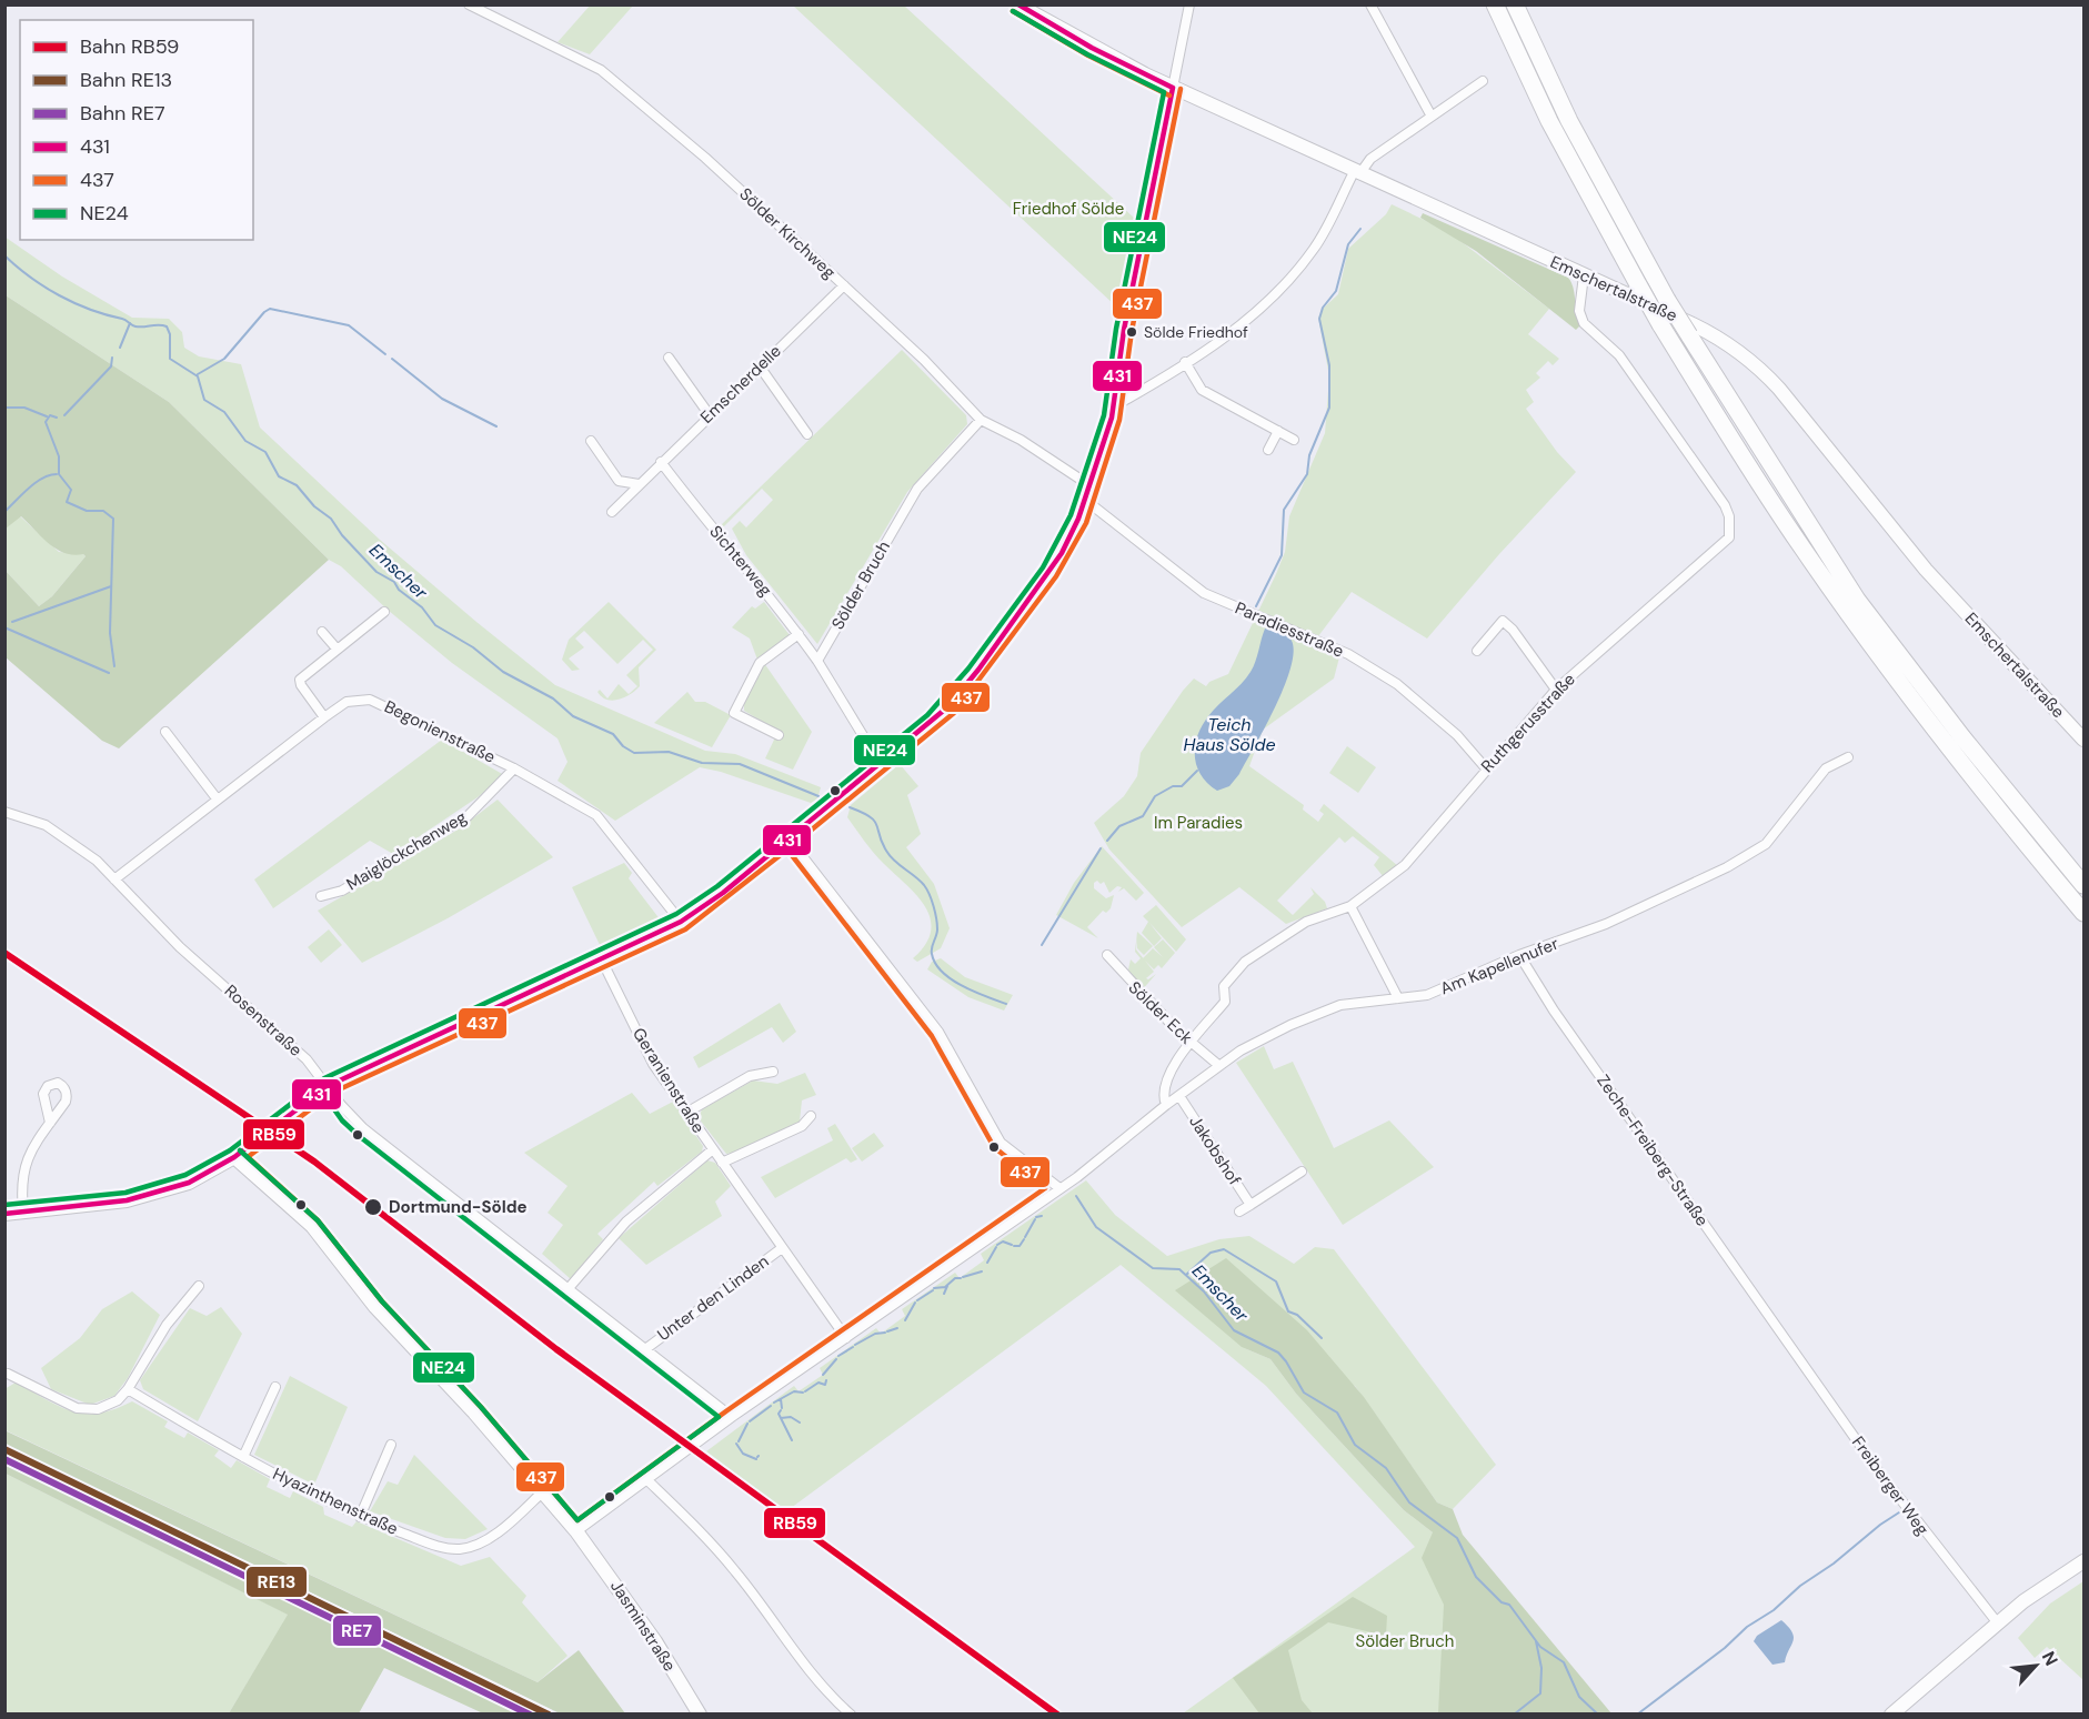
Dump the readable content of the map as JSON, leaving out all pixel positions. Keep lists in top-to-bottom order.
{
  "streets": {
    "main road": ["Emschertalstraße", "Jasminstraße"],
    "street": [
      "Sölder Kirchweg",
      "Emscherdelle",
      "Sichterweg",
      "Sölder Bruch",
      "Paradiesstraße",
      "Ruthgerusstraße",
      "Begonienstraße",
      "Maiglöckchenweg",
      "Am Kapellenufer",
      "Sölder Eck",
      "Rosenstraße",
      "Geranienstraße",
      "Jakobshof",
      "Zeche-Freiberg-Straße",
      "Unter den Linden",
      "Freiberger Weg",
      "Hyazinthenstraße"
    ]
  },
  "crossings": [
    ["Sölder Kirchweg", "Emscherdelle"],
    ["Sölder Kirchweg", "Sölder Bruch"],
    ["Emschertalstraße", "Ruthgerusstraße"],
    ["Emscherdelle", "Sichterweg"],
    ["Sichterweg", "Sölder Bruch"],
    ["Paradiesstraße", "Ruthgerusstraße"],
    ["Ruthgerusstraße", "Am Kapellenufer"],
    ["Ruthgerusstraße", "Sölder Eck"],
    ["Begonienstraße", "Maiglöckchenweg"],
    ["Begonienstraße", "Rosenstraße"],
    ["Am Kapellenufer", "Sölder Eck"],
    ["Am Kapellenufer", "Rosenstraße"],
    ["Am Kapellenufer", "Geranienstraße"],
    ["Am Kapellenufer", "Jakobshof"],
    ["Am Kapellenufer", "Zeche-Freiberg-Straße"],
    ["Am Kapellenufer", "Jasminstraße"],
    ["Rosenstraße", "Unter den Linden"],
    ["Geranienstraße", "Unter den Linden"],
    ["Zeche-Freiberg-Straße", "Freiberger Weg"],
    ["Hyazinthenstraße", "Jasminstraße"]
  ],
  "water": ["Emscher", "Teich Haus Sölde"],
  "parks": ["Friedhof Sölde", "Im Paradies", "Sölder Bruch"],
  "places": ["Sölde Friedhof", "Dortmund-Sölde"],
  "lines": [
    "transit line 431",
    "transit line 437",
    "transit line NE24",
    "rail line RB59",
    "rail line RE13",
    "rail line RE7"
  ],
  "legend": [
    "Bahn RB59",
    "Bahn RE13",
    "Bahn RE7",
    "431",
    "437",
    "NE24"
  ],
  "north": "top right"
}
